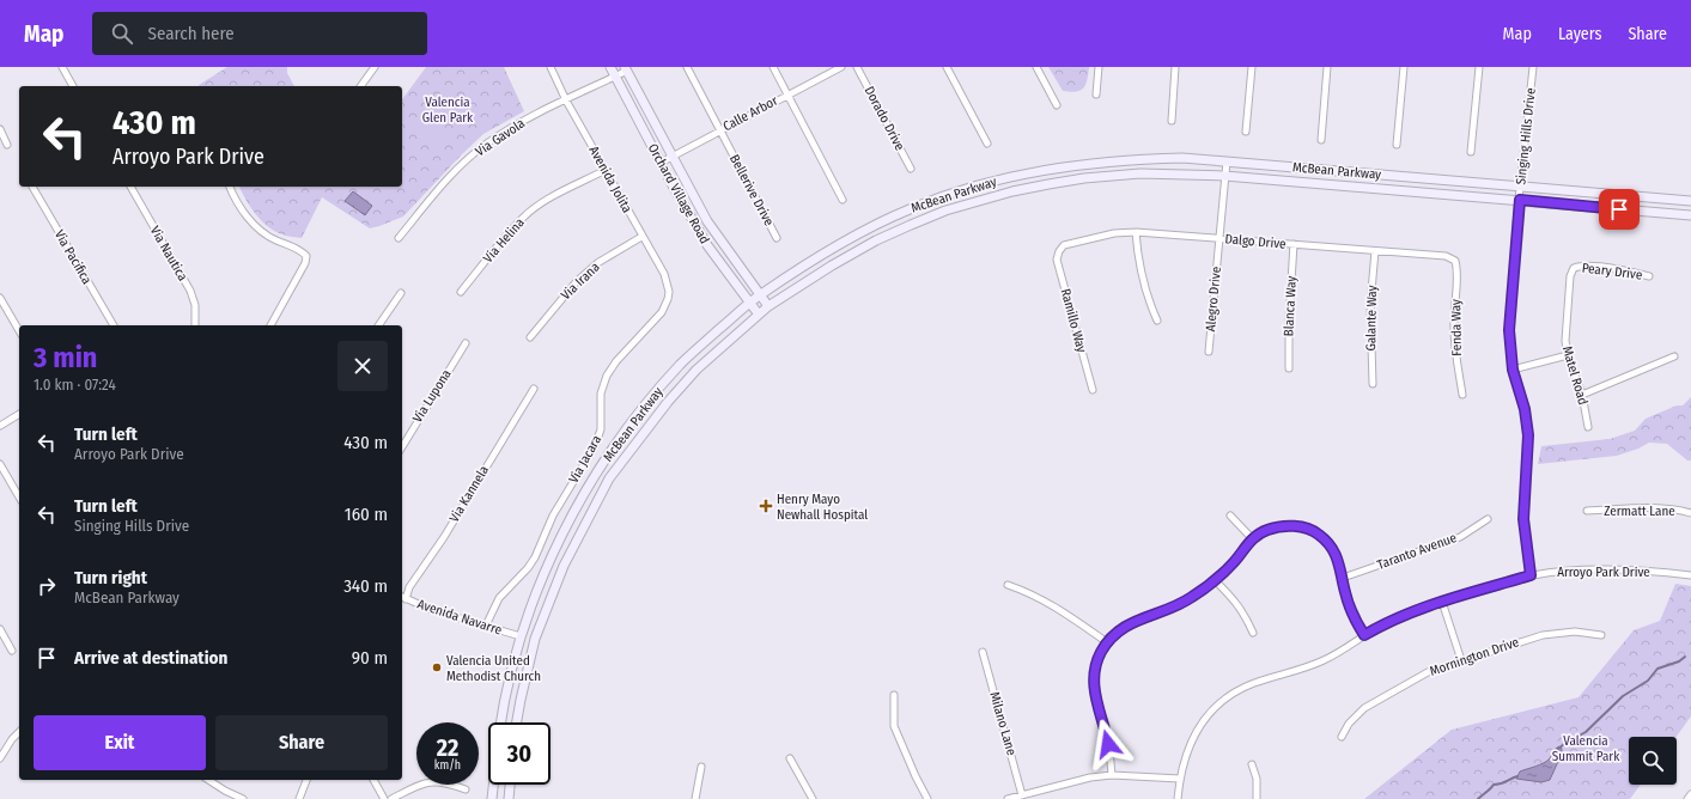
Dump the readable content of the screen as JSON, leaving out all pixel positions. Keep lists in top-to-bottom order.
{
  "streets": {
    "main road": ["McBean Parkway", "Orchard Village Road"],
    "street": [
      "Calle Arbor",
      "Dorado Drive",
      "Singing Hills Drive",
      "Via Gavola",
      "Avenida Jolita",
      "Bellerive Drive",
      "Via Helina",
      "Dalgo Drive",
      "Via Nautica",
      "Via Pacifica",
      "Peary Drive",
      "Via Irana",
      "Alegro Drive",
      "Blanca Way",
      "Galante Way",
      "Ramillo Way",
      "Fenda Way",
      "Matel Road",
      "Via Lupona",
      "Via Jacara",
      "Via Kannela",
      "Zermatt Lane",
      "Taranto Avenue",
      "Arroyo Park Drive",
      "Avenida Navarre",
      "Mornington Drive",
      "Milano Lane"
    ]
  },
  "crossings": [
    ["Calle Arbor", "Bellerive Drive"],
    ["Calle Arbor", "Orchard Village Road"],
    ["Singing Hills Drive", "McBean Parkway"],
    ["Singing Hills Drive", "Arroyo Park Drive"],
    ["Via Gavola", "Avenida Jolita"],
    ["Via Gavola", "Orchard Village Road"],
    ["McBean Parkway", "Orchard Village Road"],
    ["McBean Parkway", "Alegro Drive"],
    ["McBean Parkway", "Avenida Navarre"],
    ["Avenida Jolita", "Via Helina"],
    ["Avenida Jolita", "Via Irana"],
    ["Avenida Jolita", "Via Jacara"],
    ["Dalgo Drive", "Alegro Drive"],
    ["Dalgo Drive", "Blanca Way"],
    ["Dalgo Drive", "Galante Way"],
    ["Dalgo Drive", "Ramillo Way"],
    ["Dalgo Drive", "Fenda Way"],
    ["Peary Drive", "Matel Road"],
    ["Via Jacara", "Avenida Navarre"],
    ["Via Kannela", "Avenida Navarre"]
  ],
  "parks": ["Valencia Glen Park", "Valencia Summit Park"],
  "places": {
    "health": ["Henry Mayo Newhall Hospital"],
    "other": ["Valencia United Methodist Church"]
  },
  "page": {
    "header": "Map",
    "search": "Search here",
    "nav": ["Map", "Layers", "Share"],
    "turn": ["430 m", "Arroyo Park Drive"],
    "heading": ["3 min", "1.0 km · 07:24"],
    "list": [
      {
        "name": "Turn left",
        "note": "Arroyo Park Drive",
        "value": "430 m"
      },
      {
        "name": "Turn left",
        "note": "Singing Hills Drive",
        "value": "160 m"
      },
      {
        "name": "Turn right",
        "note": "McBean Parkway",
        "value": "340 m"
      },
      {
        "name": "Arrive at destination",
        "value": "90 m"
      }
    ],
    "buttons": ["Exit", "Share"],
    "speed": "22 km/h",
    "limit": "30"
  }
}
